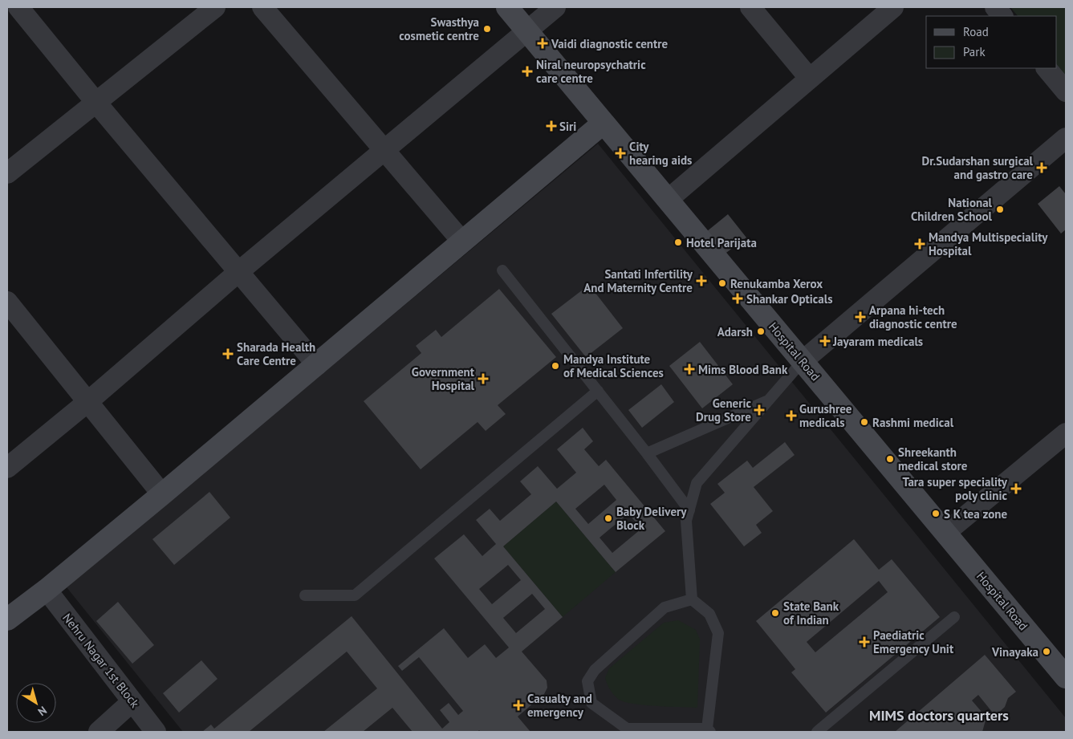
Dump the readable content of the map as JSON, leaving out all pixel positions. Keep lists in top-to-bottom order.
{
  "streets": {
    "street": ["Hospital Road", "Nehru Nagar 1st Block"]
  },
  "districts": ["MIMS doctors quarters"],
  "places": {
    "other": [
      "Swasthya cosmetic centre",
      "National Children School",
      "Hotel Parijata",
      "Renukamba Xerox",
      "Adarsh",
      "Mandya Institute of Medical Sciences",
      "Rashmi medical",
      "Shreekanth medical store",
      "S K tea zone",
      "Baby Delivery Block",
      "State Bank of Indian",
      "Vinayaka"
    ],
    "health": [
      "Vaidi diagnostic centre",
      "Niral neuropsychatric care centre",
      "Siri",
      "City hearing aids",
      "Dr.Sudarshan surgical and gastro care",
      "Mandya Multispeciality Hospital",
      "Santati Infertility And Maternity Centre",
      "Shankar Opticals",
      "Arpana hi-tech diagnostic centre",
      "Jayaram medicals",
      "Sharada Health Care Centre",
      "Mims Blood Bank",
      "Government Hospital",
      "Generic Drug Store",
      "Gurushree medicals",
      "Tara super speciality poly clinic",
      "Paediatric Emergency Unit",
      "Casualty and emergency"
    ]
  },
  "legend": ["Road", "Park"],
  "north": "bottom right"
}
